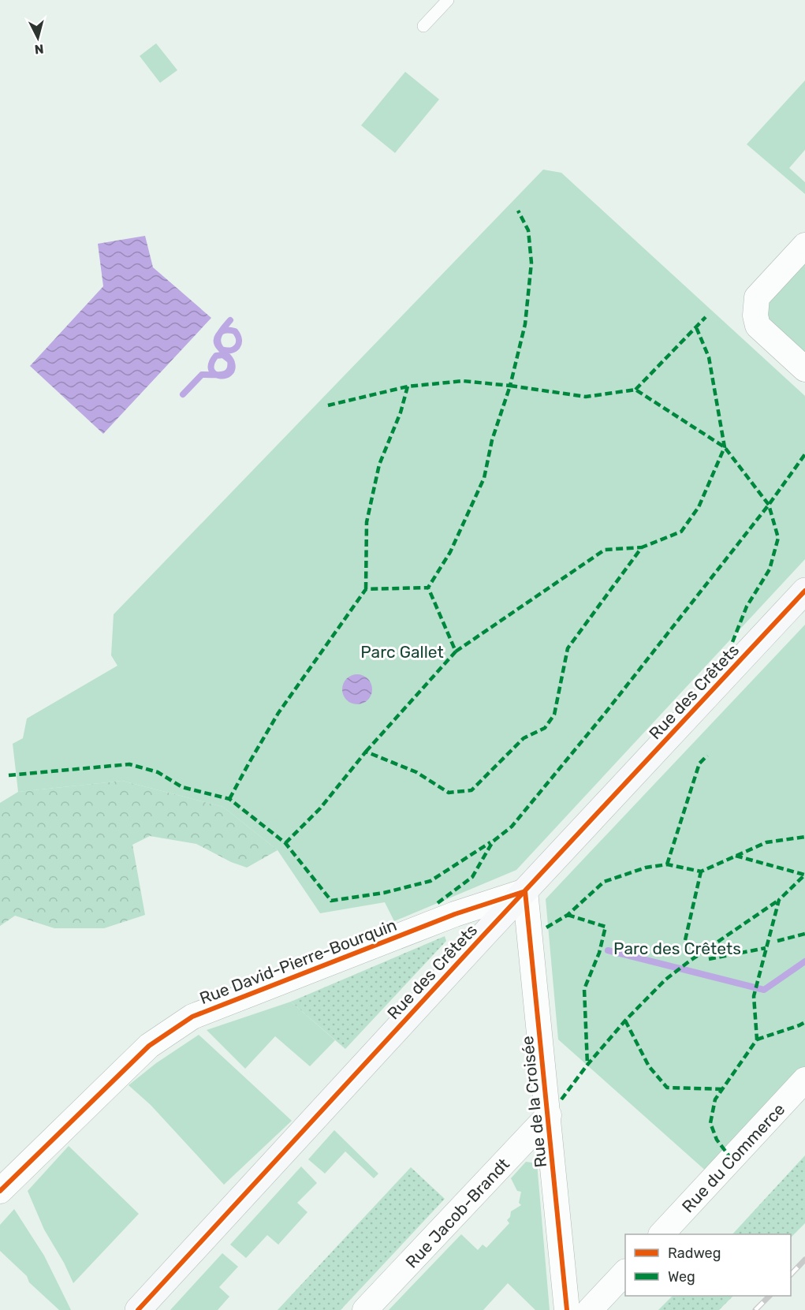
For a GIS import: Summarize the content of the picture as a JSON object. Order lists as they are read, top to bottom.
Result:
{
  "streets": {
    "street": [
      "Rue des Crêtets",
      "Rue David-Pierre-Bourquin",
      "Rue de la Croisée",
      "Rue du Commerce",
      "Rue Jacob-Brandt"
    ]
  },
  "crossings": [
    ["Rue des Crêtets", "Rue David-Pierre-Bourquin"],
    ["Rue des Crêtets", "Rue de la Croisée"],
    ["Rue David-Pierre-Bourquin", "Rue de la Croisée"],
    ["Rue de la Croisée", "Rue Jacob-Brandt"]
  ],
  "parks": ["Parc Gallet", "Parc des Crêtets"],
  "legend": ["Radweg", "Weg"],
  "north": "bottom"
}
